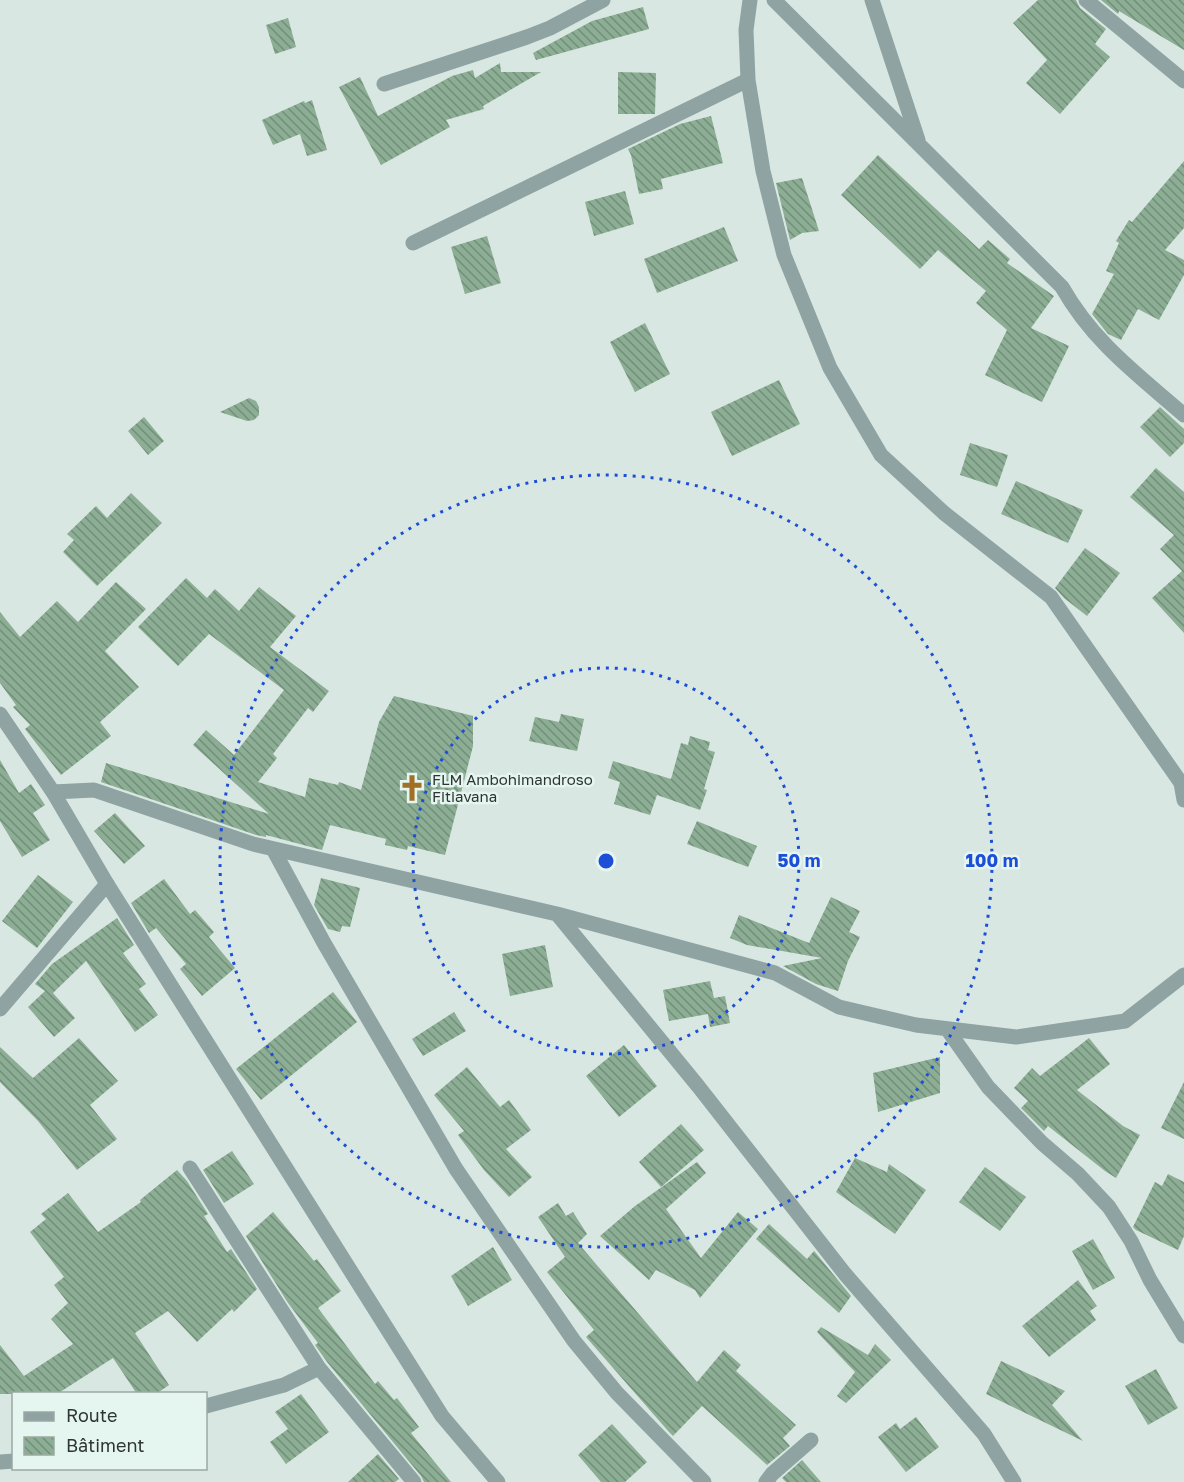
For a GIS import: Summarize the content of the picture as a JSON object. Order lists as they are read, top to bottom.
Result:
{
  "places": {
    "church": ["FLM Ambohimandroso Fitiavana"]
  },
  "legend": ["Route", "Bâtiment"],
  "rings": ["50 m", "100 m"]
}
